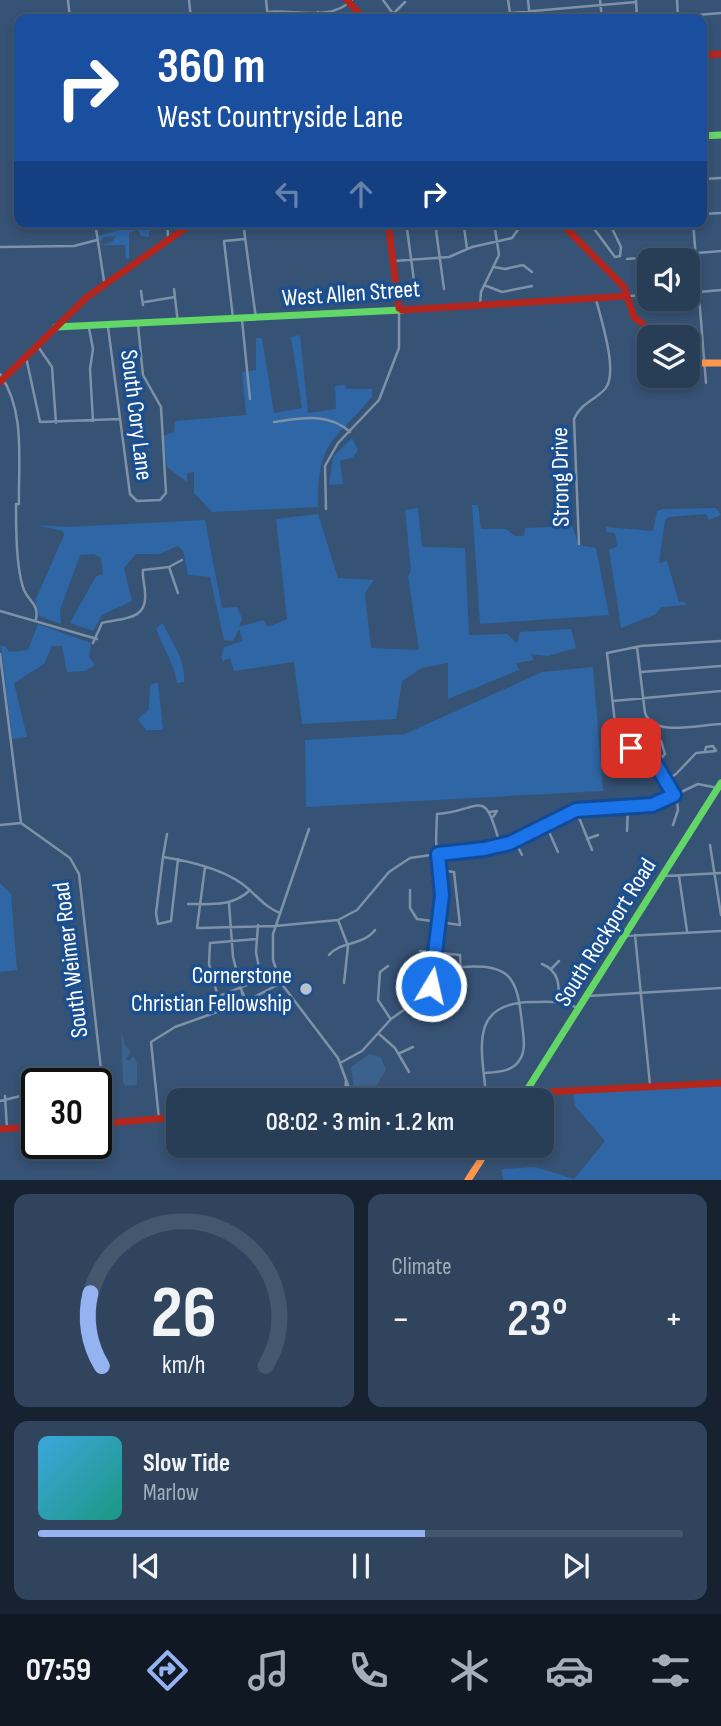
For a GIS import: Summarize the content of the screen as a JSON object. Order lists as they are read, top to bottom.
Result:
{
  "streets": {
    "street": [
      "West Allen Street",
      "South Cory Lane",
      "Strong Drive",
      "South Rockport Road",
      "South Weimer Road"
    ]
  },
  "crossings": [
    ["West Allen Street", "South Cory Lane"],
    ["West Allen Street", "Strong Drive"]
  ],
  "places": ["Cornerstone Christian Fellowship"],
  "page": {
    "turn": ["360 m", "West Countryside Lane"],
    "limit": "30",
    "trip": "08:02 · 3 min · 1.2 km",
    "tile": "Climate",
    "heat": ["−", "23°", "+"],
    "song": ["Slow Tide", "Marlow"],
    "tabs": "07:59",
    "gauge": ["26", "km/h"]
  }
}
